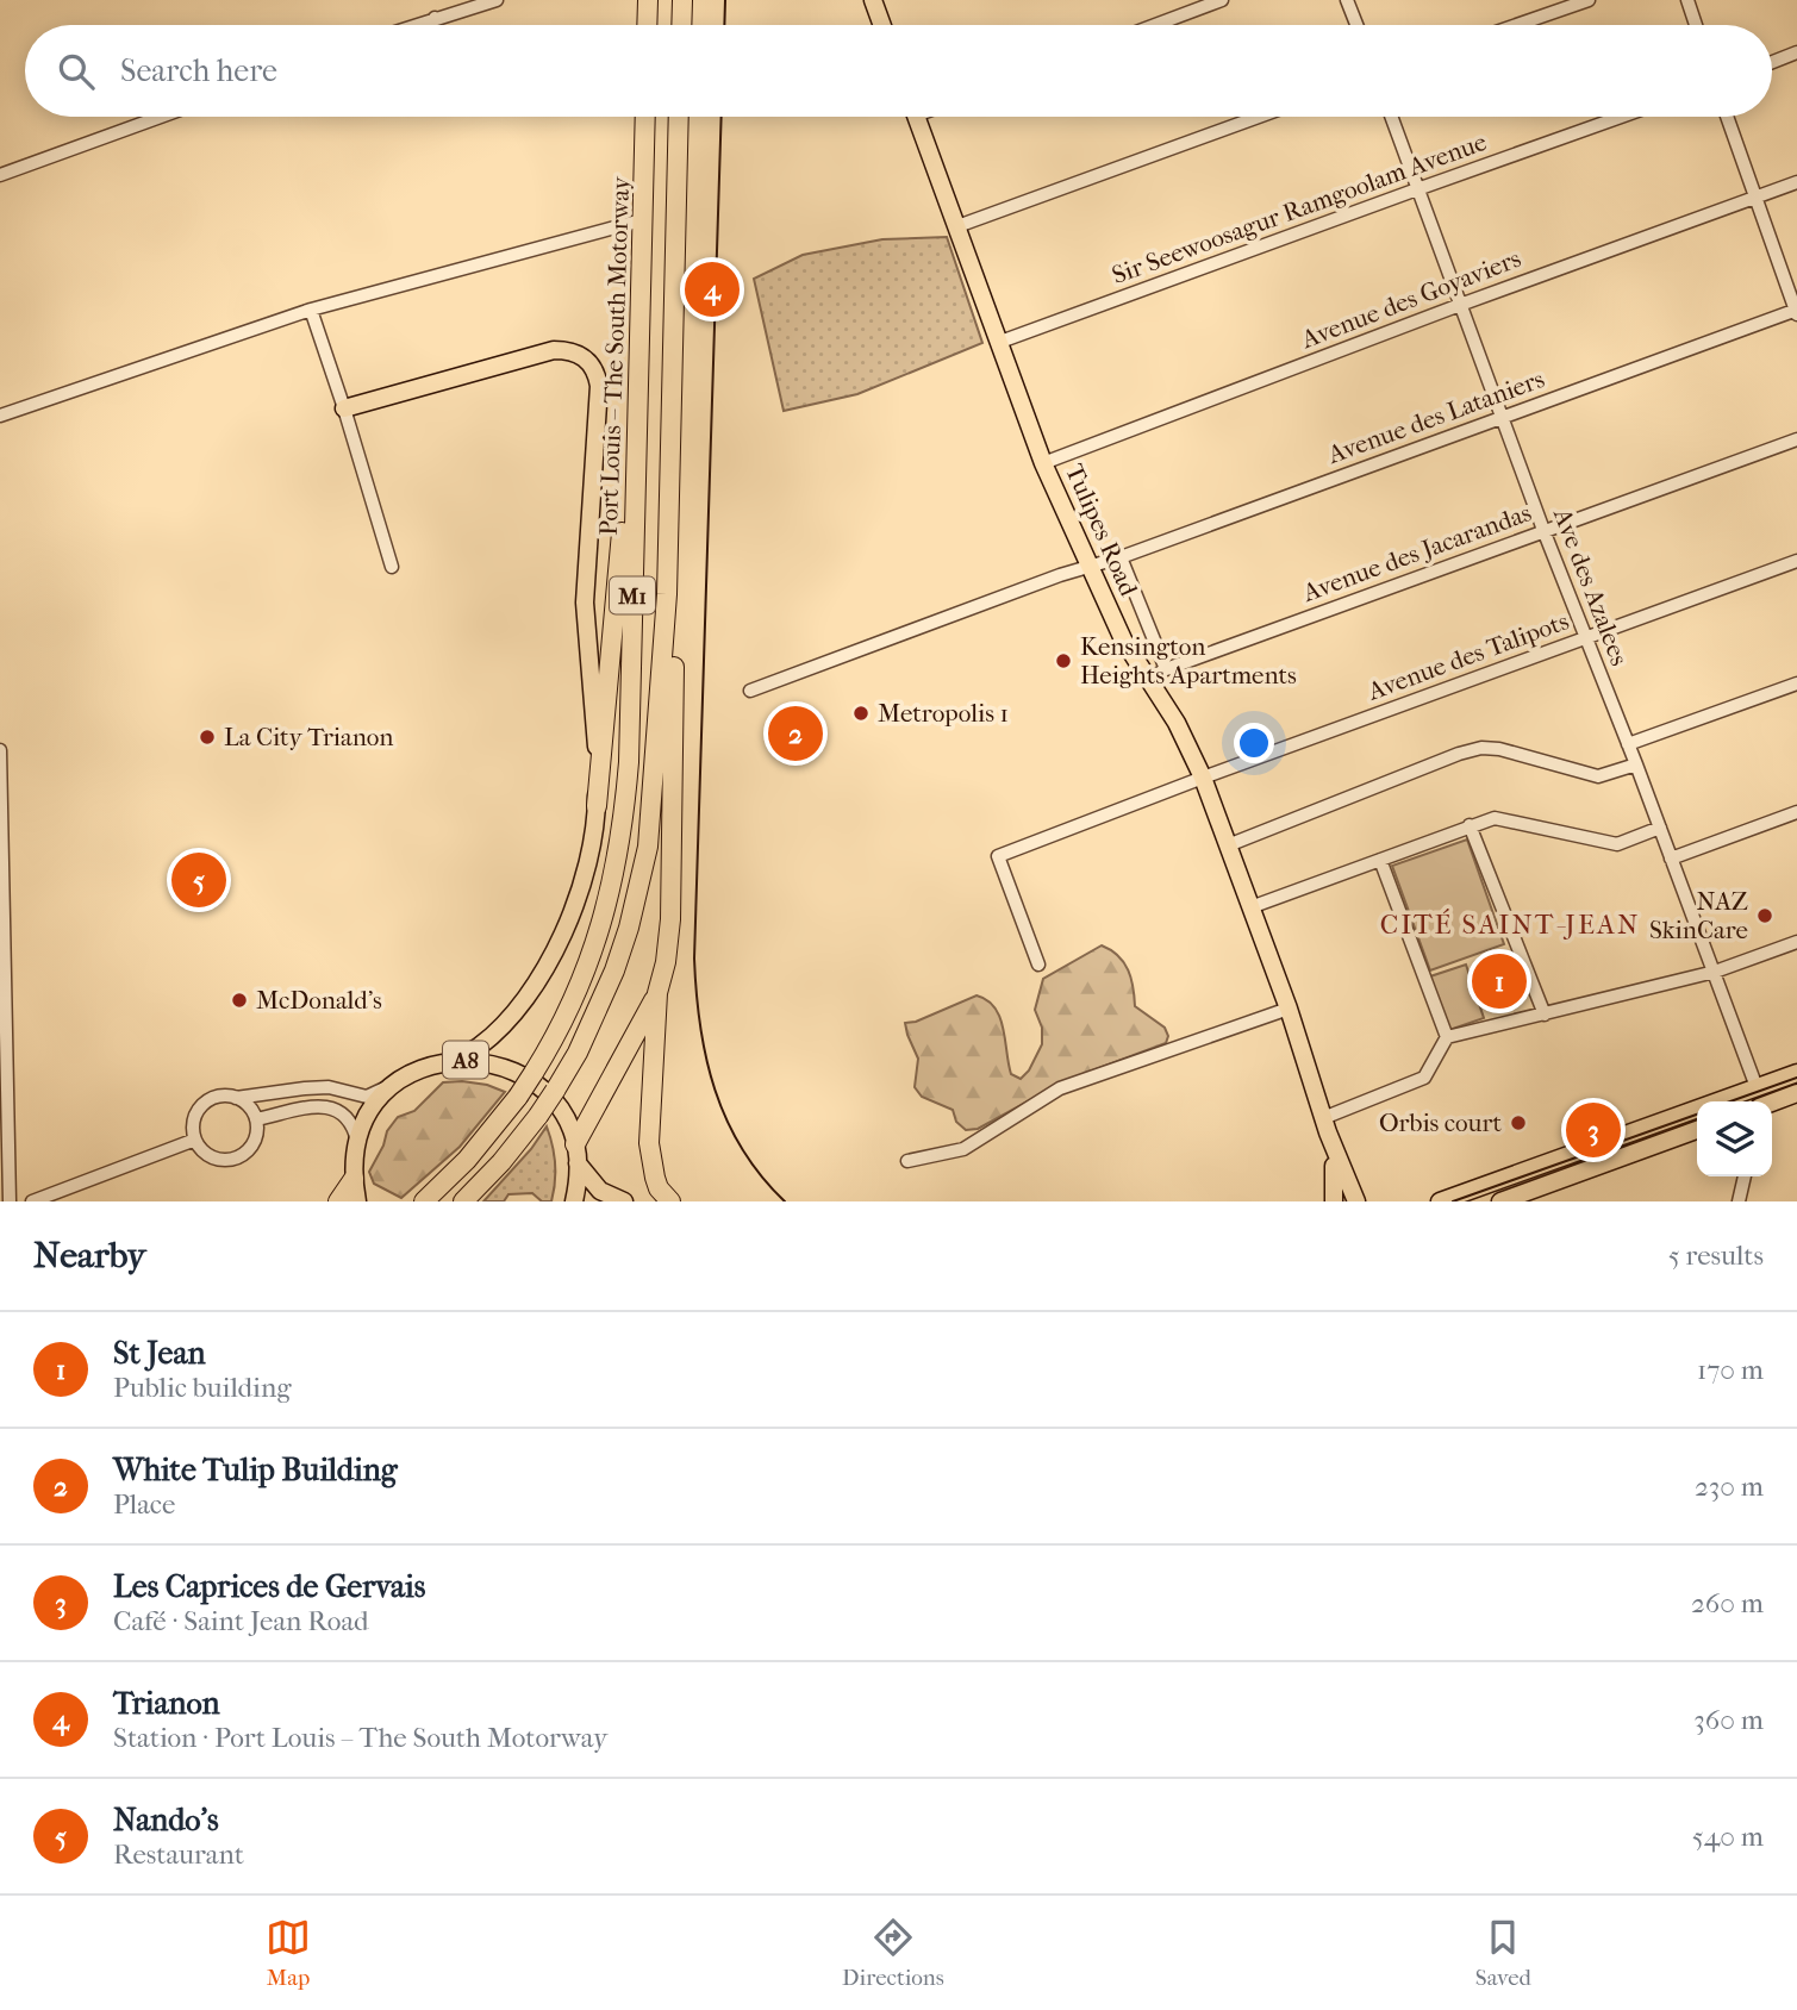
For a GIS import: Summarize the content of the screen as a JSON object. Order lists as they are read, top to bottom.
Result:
{
  "streets": {
    "highway": ["Port Louis – The South Motorway", "M1"],
    "main road": ["Tulipes Road", "A8"],
    "street": [
      "Sir Seewoosagur Ramgoolam Avenue",
      "Avenue des Goyaviers",
      "Avenue des Lataniers",
      "Avenue des Jacarandas",
      "Ave des Azalees",
      "Avenue des Talipots"
    ]
  },
  "crossings": [
    ["Sir Seewoosagur Ramgoolam Avenue", "Tulipes Road"],
    ["Sir Seewoosagur Ramgoolam Avenue", "Ave des Azalees"],
    ["Avenue des Goyaviers", "Tulipes Road"],
    ["Avenue des Goyaviers", "Ave des Azalees"],
    ["Avenue des Lataniers", "Tulipes Road"],
    ["Avenue des Lataniers", "Ave des Azalees"],
    ["Tulipes Road", "Avenue des Jacarandas"],
    ["Tulipes Road", "Avenue des Talipots"],
    ["Avenue des Jacarandas", "Ave des Azalees"],
    ["Ave des Azalees", "Avenue des Talipots"]
  ],
  "districts": ["CITÉ SAINT-JEAN"],
  "places": [
    "Kensington Heights Apartments",
    "Metropolis 1",
    "La City Trianon",
    "NAZ SkinCare",
    "McDonald's",
    "Orbis court"
  ],
  "page": {
    "search": "Search here",
    "pins": [
      "4",
      "2",
      "5",
      "1",
      "3"
    ],
    "heading": ["Nearby", "5 results"],
    "list": [
      {
        "mark": "1",
        "name": "St Jean",
        "note": "Public building",
        "value": "170 m"
      },
      {
        "mark": "2",
        "name": "White Tulip Building",
        "note": "Place",
        "value": "230 m"
      },
      {
        "mark": "3",
        "name": "Les Caprices de Gervais",
        "note": "Café · Saint Jean Road",
        "value": "260 m"
      },
      {
        "mark": "4",
        "name": "Trianon",
        "note": "Station · Port Louis – The South Motorway",
        "value": "360 m"
      },
      {
        "mark": "5",
        "name": "Nando's",
        "note": "Restaurant",
        "value": "540 m"
      }
    ],
    "nav": ["Map", "Directions", "Saved"]
  }
}
